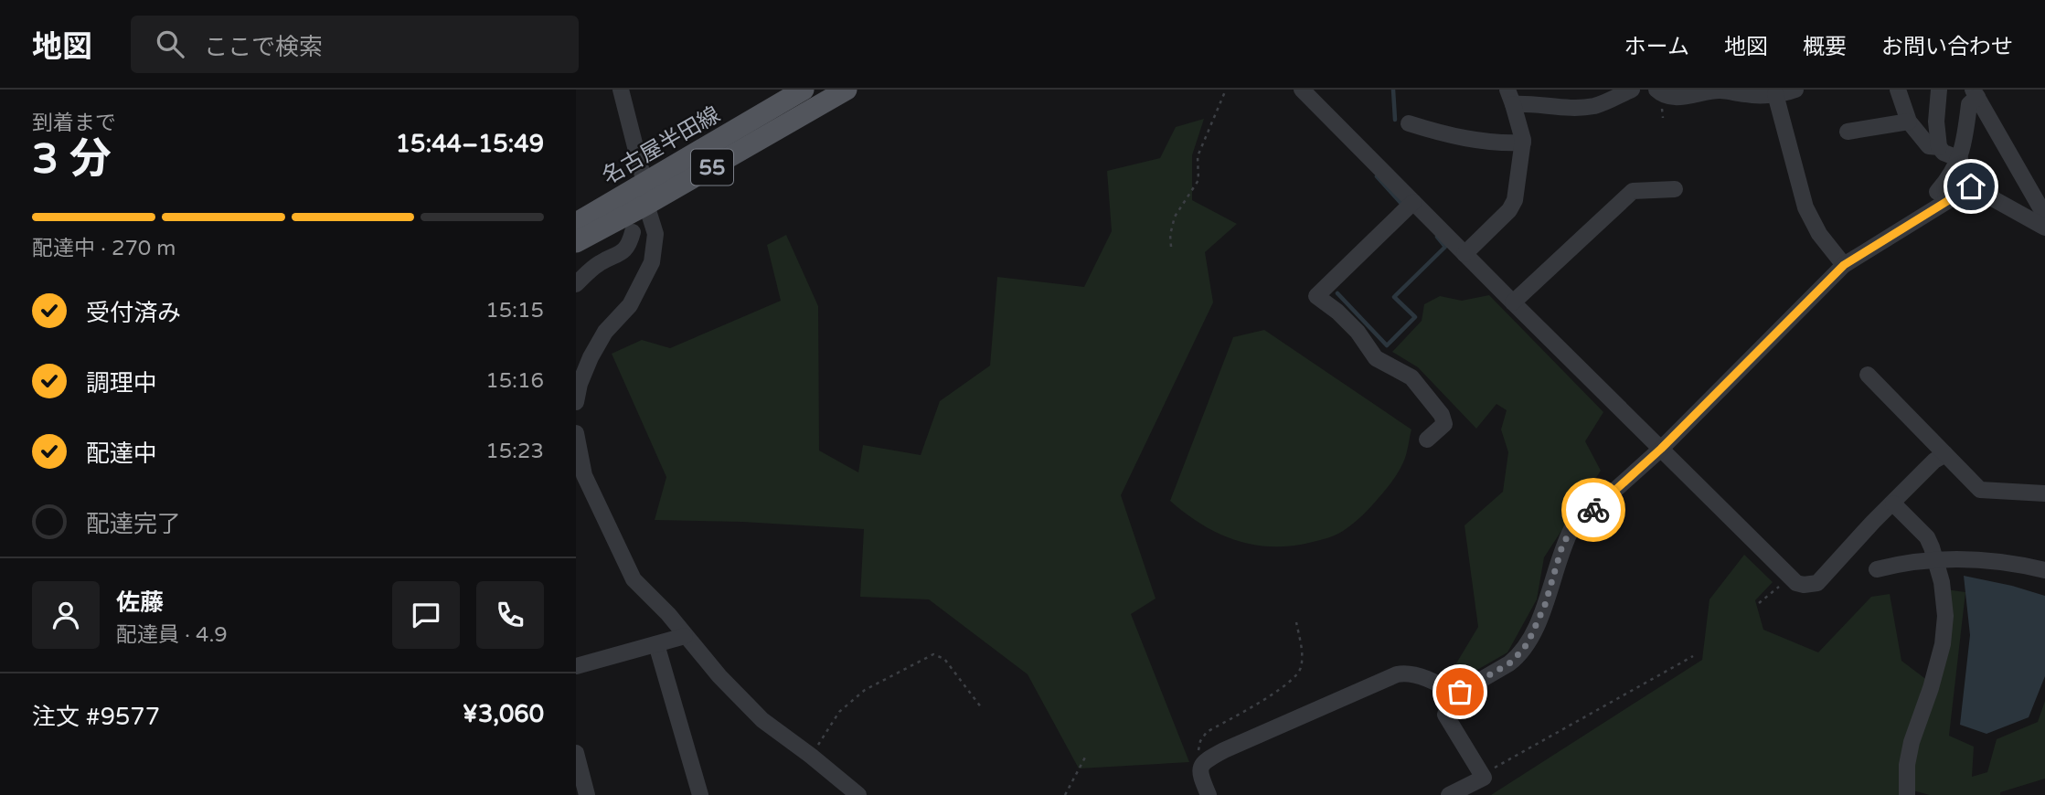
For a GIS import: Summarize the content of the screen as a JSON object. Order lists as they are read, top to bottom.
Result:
{
  "streets": {
    "main road": ["名古屋半田線", "55"]
  },
  "page": {
    "header": "地図",
    "search": "ここで検索",
    "nav": [
      "ホーム",
      "地図",
      "概要",
      "お問い合わせ"
    ],
    "heading": ["3 分", "到着まで", "15:44–15:49"],
    "panel": [
      "佐藤",
      "配達員 · 4.9",
      "注文 #9577",
      "¥3,060"
    ],
    "bar": "配達中 · 270 m",
    "list": [
      ["受付済み", "15:15"],
      ["調理中", "15:16"],
      ["配達中", "15:23"],
      "配達完了"
    ]
  }
}
